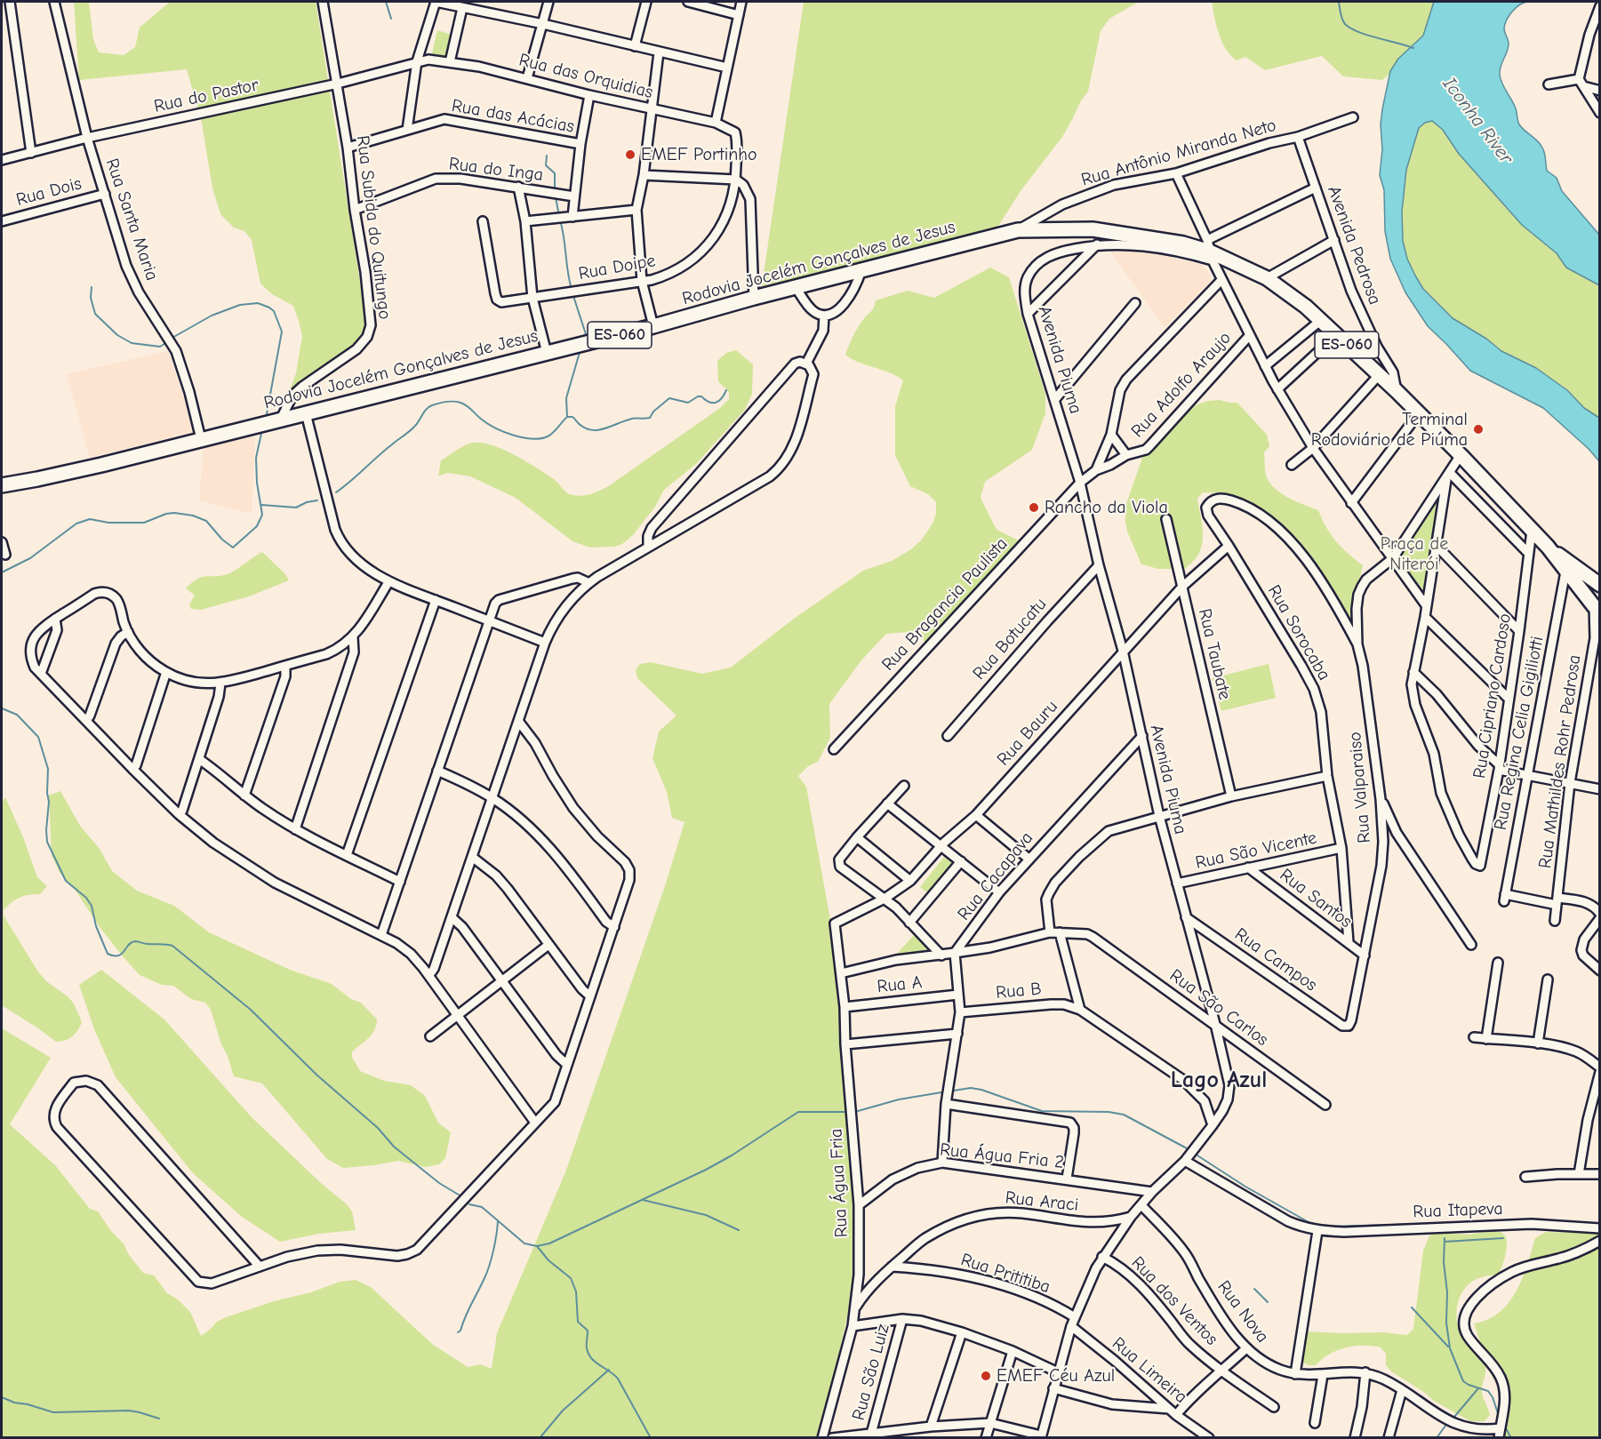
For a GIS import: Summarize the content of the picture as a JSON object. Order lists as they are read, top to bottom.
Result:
{
  "streets": {
    "main road": ["Rodovia Jocelém Gonçalves de Jesus", "ES-060"],
    "street": [
      "Rua das Orquidias",
      "Rua do Pastor",
      "Rua das Acácias",
      "Rua Antônio Miranda Neto",
      "Rua do Inga",
      "Rua Dois",
      "Rua Santa Maria",
      "Rua Subida do Quitungo",
      "Avenida Pedrosa",
      "Rua Doipe",
      "Avenida Piuma",
      "Rua Adolfo Araujo",
      "Rua Bragancia Paulista",
      "Rua Sorocaba",
      "Rua Botucatu",
      "Rua Taubate",
      "Rua Cipriano Cardoso",
      "Rua Bauru",
      "Rua Regina Celia Gigiliotti",
      "Rua Mathildes Rohr Pedrosa",
      "Rua Valparaiso",
      "Rua São Vicente",
      "Rua Cacapava",
      "Rua Santos",
      "Rua Campos",
      "Rua A",
      "Rua B",
      "Rua São Carlos",
      "Rua Água Fria 2",
      "Rua Água Fria",
      "Rua Araci",
      "Rua Itapeva",
      "Rua Prititiba",
      "Rua dos Ventos",
      "Rua Nova",
      "Rua Limeira",
      "Rua São Luiz"
    ]
  },
  "crossings": [
    ["Rua das Orquidias", "Rua do Pastor"],
    ["Rua das Orquidias", "Rua Doipe"],
    ["Rua do Pastor", "Rua Santa Maria"],
    ["Rua do Pastor", "Rua Subida do Quitungo"],
    ["Rua das Acácias", "Rua Subida do Quitungo"],
    ["Rua Antônio Miranda Neto", "Avenida Pedrosa"],
    ["Rua Antônio Miranda Neto", "Rodovia Jocelém Gonçalves de Jesus"],
    ["Rua do Inga", "Rua Subida do Quitungo"],
    ["Rua Dois", "Rua Santa Maria"],
    ["Rua Santa Maria", "Rodovia Jocelém Gonçalves de Jesus"],
    ["Rua Subida do Quitungo", "Rodovia Jocelém Gonçalves de Jesus"],
    ["Avenida Pedrosa", "Rodovia Jocelém Gonçalves de Jesus"],
    ["Rodovia Jocelém Gonçalves de Jesus", "Avenida Piuma"],
    ["Rodovia Jocelém Gonçalves de Jesus", "Rua Cipriano Cardoso"],
    ["Rodovia Jocelém Gonçalves de Jesus", "Rua Regina Celia Gigiliotti"],
    ["Rodovia Jocelém Gonçalves de Jesus", "Rua Mathildes Rohr Pedrosa"],
    ["Rodovia Jocelém Gonçalves de Jesus", "Rua Valparaiso"],
    ["Avenida Piuma", "Rua Adolfo Araujo"],
    ["Avenida Piuma", "Rua Bragancia Paulista"],
    ["Avenida Piuma", "Rua Botucatu"],
    ["Avenida Piuma", "Rua Bauru"],
    ["Avenida Piuma", "Rua São Vicente"],
    ["Avenida Piuma", "Rua Cacapava"],
    ["Avenida Piuma", "Rua Campos"],
    ["Avenida Piuma", "Rua São Carlos"],
    ["Avenida Piuma", "Rua Água Fria 2"],
    ["Avenida Piuma", "Rua Araci"],
    ["Avenida Piuma", "Rua Itapeva"],
    ["Avenida Piuma", "Rua Prititiba"],
    ["Avenida Piuma", "Rua dos Ventos"],
    ["Avenida Piuma", "Rua Nova"],
    ["Avenida Piuma", "Rua Limeira"],
    ["Rua Adolfo Araujo", "Rua Bragancia Paulista"],
    ["Rua Sorocaba", "Rua Bauru"],
    ["Rua Sorocaba", "Rua Valparaiso"],
    ["Rua Sorocaba", "Rua São Vicente"],
    ["Rua Sorocaba", "Rua Santos"],
    ["Rua Taubate", "Rua Bauru"],
    ["Rua Bauru", "Rua Água Fria"],
    ["Rua Regina Celia Gigiliotti", "Rua Mathildes Rohr Pedrosa"],
    ["Rua Valparaiso", "Rua Santos"],
    ["Rua Valparaiso", "Rua Campos"],
    ["Rua São Vicente", "Rua Santos"],
    ["Rua A", "Rua Água Fria"],
    ["Rua Água Fria 2", "Rua Água Fria"],
    ["Rua Água Fria", "Rua Araci"],
    ["Rua Araci", "Rua Prititiba"],
    ["Rua Prititiba", "Rua Limeira"]
  ],
  "districts": ["Lago Azul"],
  "water": ["Iconha River"],
  "parks": ["Praça de Niterói"],
  "places": [
    "EMEF Portinho",
    "Terminal Rodoviário de Piúma",
    "Rancho da Viola",
    "EMEF Céu Azul"
  ]
}
